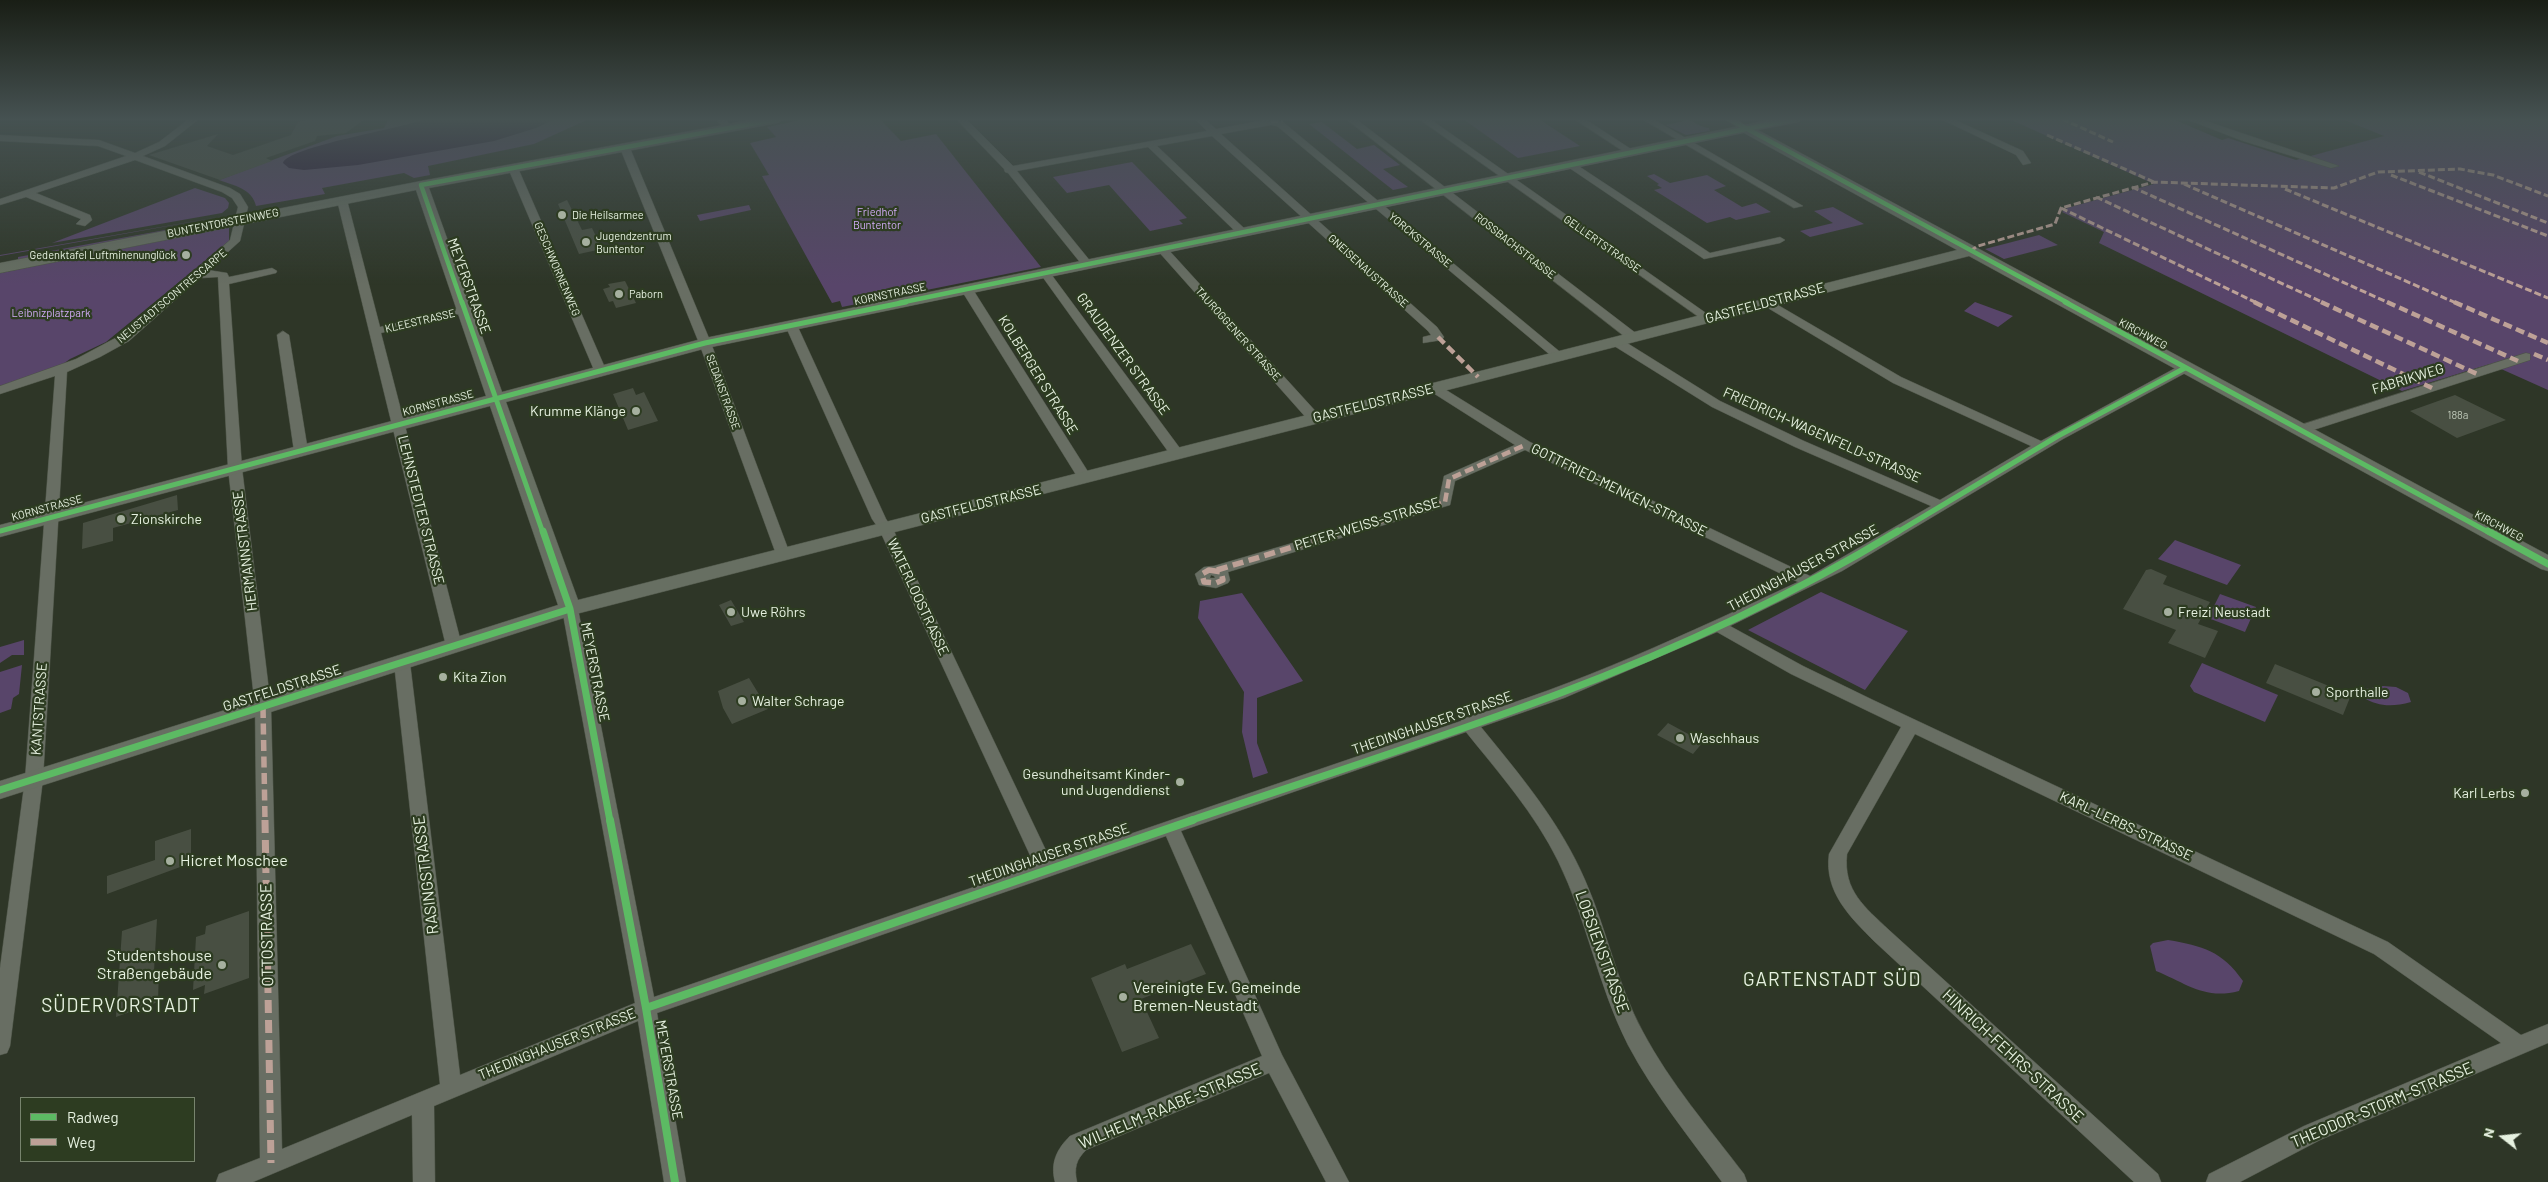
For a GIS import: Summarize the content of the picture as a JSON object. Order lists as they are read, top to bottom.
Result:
{
  "streets": {
    "street": [
      "BUNTENTORSTEINWEG",
      "YORCKSTRASSE",
      "GELLERTSTRASSE",
      "ROSSBACHSTRASSE",
      "GESCHWORNENWEG",
      "GNEISENAUSTRASSE",
      "MEYERSTRASSE",
      "KORNSTRASSE",
      "NEUSTADTSCONTRESCARPE",
      "GASTFELDSTRASSE",
      "KLEESTRASSE",
      "TAUROGGENER STRASSE",
      "KIRCHWEG",
      "GRAUDENZER STRASSE",
      "KOLBERGER STRASSE",
      "FABRIKWEG",
      "SEDANSTRASSE",
      "FRIEDRICH-WAGENFELD-STRASSE",
      "GOTTFRIED-MENKEN-STRASSE",
      "LEHNSTEDTER STRASSE",
      "PETER-WEISS-STRASSE",
      "HERMANNSTRASSE",
      "THEDINGHAUSER STRASSE",
      "WATERLOOSTRASSE",
      "KANTSTRASSE",
      "KARL-LERBS-STRASSE",
      "RASINGSTRASSE",
      "OTTOSTRASSE",
      "LOBSIENSTRASSE",
      "HINRICH-FEHRS-STRASSE",
      "THEODOR-STORM-STRASSE",
      "WILHELM-RAABE-STRASSE"
    ]
  },
  "crossings": [
    ["BUNTENTORSTEINWEG", "MEYERSTRASSE"],
    ["BUNTENTORSTEINWEG", "NEUSTADTSCONTRESCARPE"],
    ["BUNTENTORSTEINWEG", "LEHNSTEDTER STRASSE"],
    ["YORCKSTRASSE", "KORNSTRASSE"],
    ["YORCKSTRASSE", "GASTFELDSTRASSE"],
    ["GELLERTSTRASSE", "KORNSTRASSE"],
    ["GELLERTSTRASSE", "GASTFELDSTRASSE"],
    ["ROSSBACHSTRASSE", "KORNSTRASSE"],
    ["ROSSBACHSTRASSE", "GASTFELDSTRASSE"],
    ["GESCHWORNENWEG", "KORNSTRASSE"],
    ["GNEISENAUSTRASSE", "KORNSTRASSE"],
    ["MEYERSTRASSE", "KORNSTRASSE"],
    ["MEYERSTRASSE", "GASTFELDSTRASSE"],
    ["MEYERSTRASSE", "KLEESTRASSE"],
    ["MEYERSTRASSE", "THEDINGHAUSER STRASSE"],
    ["KORNSTRASSE", "TAUROGGENER STRASSE"],
    ["KORNSTRASSE", "GRAUDENZER STRASSE"],
    ["KORNSTRASSE", "KOLBERGER STRASSE"],
    ["KORNSTRASSE", "SEDANSTRASSE"],
    ["KORNSTRASSE", "LEHNSTEDTER STRASSE"],
    ["KORNSTRASSE", "HERMANNSTRASSE"],
    ["KORNSTRASSE", "WATERLOOSTRASSE"],
    ["KORNSTRASSE", "KANTSTRASSE"],
    ["NEUSTADTSCONTRESCARPE", "HERMANNSTRASSE"],
    ["NEUSTADTSCONTRESCARPE", "KANTSTRASSE"],
    ["GASTFELDSTRASSE", "TAUROGGENER STRASSE"],
    ["GASTFELDSTRASSE", "KIRCHWEG"],
    ["GASTFELDSTRASSE", "GRAUDENZER STRASSE"],
    ["GASTFELDSTRASSE", "KOLBERGER STRASSE"],
    ["GASTFELDSTRASSE", "SEDANSTRASSE"],
    ["GASTFELDSTRASSE", "FRIEDRICH-WAGENFELD-STRASSE"],
    ["GASTFELDSTRASSE", "GOTTFRIED-MENKEN-STRASSE"],
    ["GASTFELDSTRASSE", "LEHNSTEDTER STRASSE"],
    ["GASTFELDSTRASSE", "HERMANNSTRASSE"],
    ["GASTFELDSTRASSE", "WATERLOOSTRASSE"],
    ["GASTFELDSTRASSE", "KANTSTRASSE"],
    ["GASTFELDSTRASSE", "RASINGSTRASSE"],
    ["GASTFELDSTRASSE", "OTTOSTRASSE"],
    ["KLEESTRASSE", "LEHNSTEDTER STRASSE"],
    ["KIRCHWEG", "FABRIKWEG"],
    ["KIRCHWEG", "THEDINGHAUSER STRASSE"],
    ["FRIEDRICH-WAGENFELD-STRASSE", "THEDINGHAUSER STRASSE"],
    ["GOTTFRIED-MENKEN-STRASSE", "PETER-WEISS-STRASSE"],
    ["GOTTFRIED-MENKEN-STRASSE", "THEDINGHAUSER STRASSE"],
    ["HERMANNSTRASSE", "OTTOSTRASSE"],
    ["THEDINGHAUSER STRASSE", "WATERLOOSTRASSE"],
    ["THEDINGHAUSER STRASSE", "KARL-LERBS-STRASSE"],
    ["THEDINGHAUSER STRASSE", "RASINGSTRASSE"],
    ["THEDINGHAUSER STRASSE", "OTTOSTRASSE"],
    ["THEDINGHAUSER STRASSE", "LOBSIENSTRASSE"],
    ["KARL-LERBS-STRASSE", "HINRICH-FEHRS-STRASSE"],
    ["KARL-LERBS-STRASSE", "THEODOR-STORM-STRASSE"]
  ],
  "districts": ["GARTENSTADT SÜD", "SÜDERVORSTADT"],
  "parks": ["Friedhof Buntentor", "Leibnizplatzpark"],
  "places": [
    "Die Heilsarmee",
    "Jugendzentrum Buntentor",
    "Gedenktafel Luftminenunglück",
    "Paborn",
    "Krumme Klänge",
    "Zionskirche",
    "Uwe Röhrs",
    "Freizi Neustadt",
    "Kita Zion",
    "Sporthalle",
    "Walter Schrage",
    "Waschhaus",
    "Gesundheitsamt Kinder- und Jugenddienst",
    "Karl Lerbs",
    "Hicret Moschee",
    "Studentshouse Straßengebäude",
    "Vereinigte Ev. Gemeinde Bremen-Neustadt"
  ],
  "house_numbers": ["188a"],
  "legend": ["Radweg", "Weg"],
  "north": "left"
}
